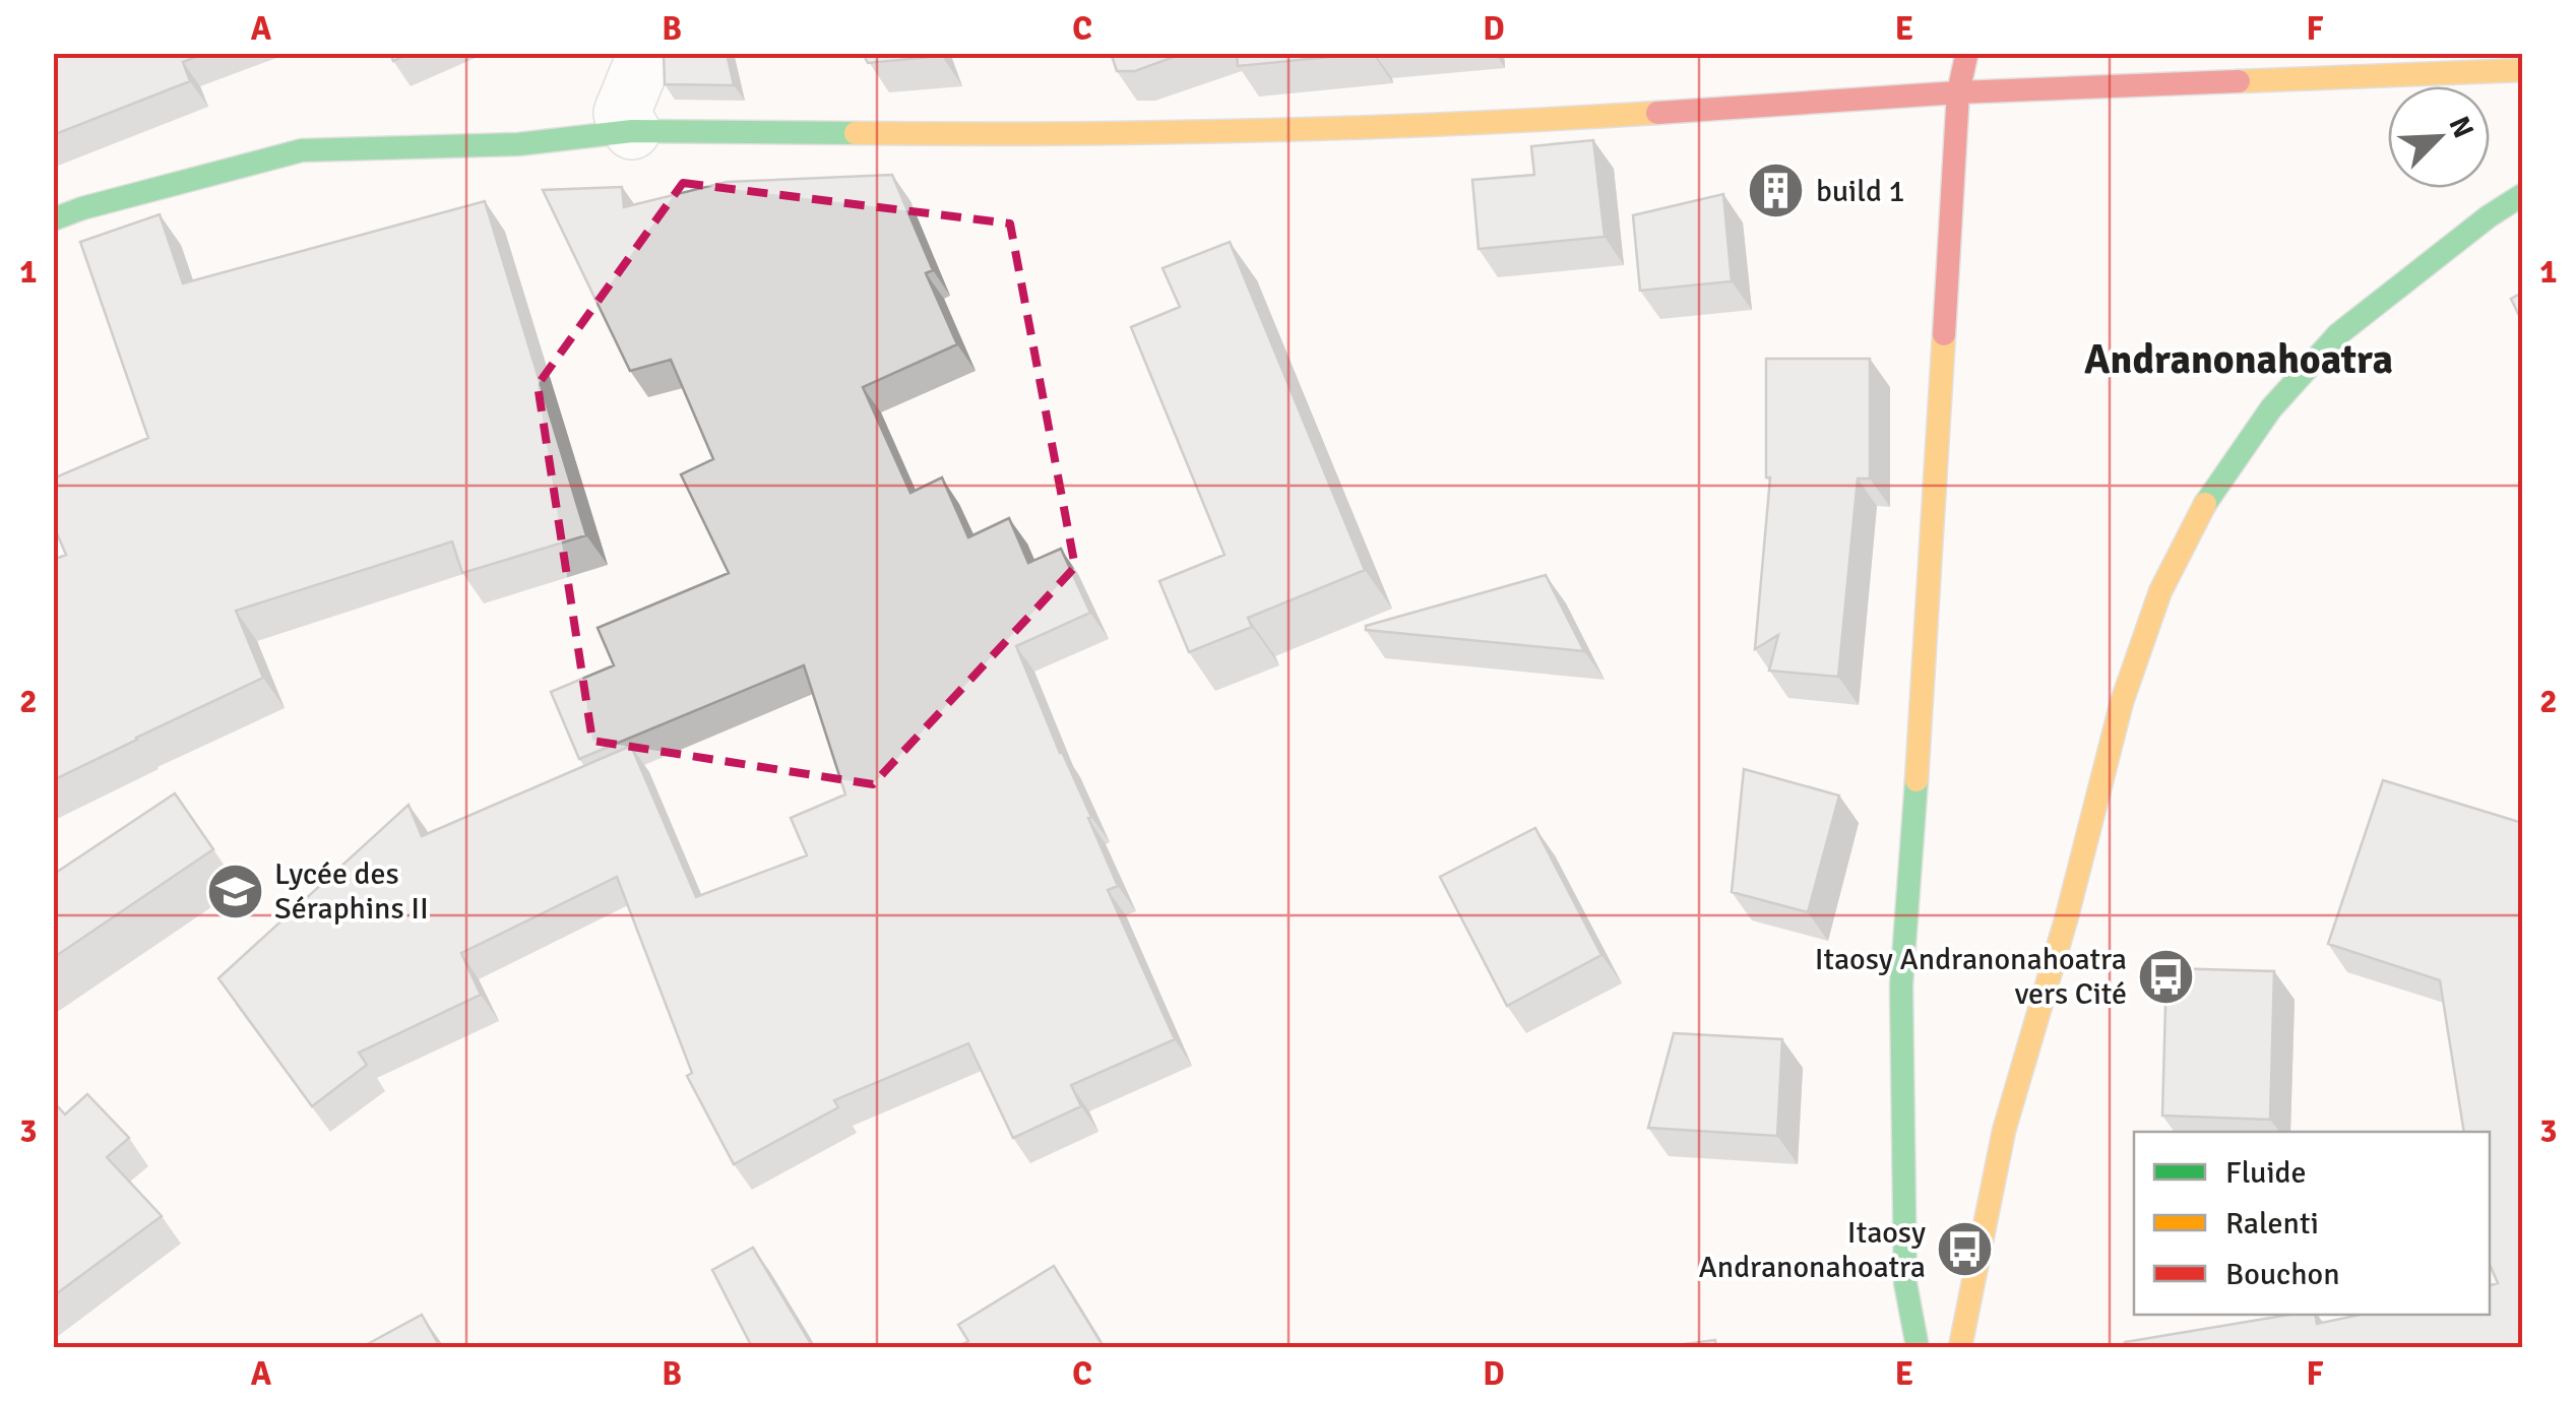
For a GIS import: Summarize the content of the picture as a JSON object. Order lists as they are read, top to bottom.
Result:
{
  "districts": ["Andranonahoatra"],
  "places": {
    "building": ["build 1"],
    "school or university": ["Lycée des Séraphins II"],
    "bus stop": ["Itaosy Andranonahoatra vers Cité", "Itaosy Andranonahoatra"]
  },
  "legend": ["Fluide", "Ralenti", "Bouchon"],
  "north": "top right",
  "grid": {
    "columns": [
      "A",
      "B",
      "C",
      "D",
      "E",
      "F"
    ],
    "rows": ["1", "2", "3"]
  }
}
